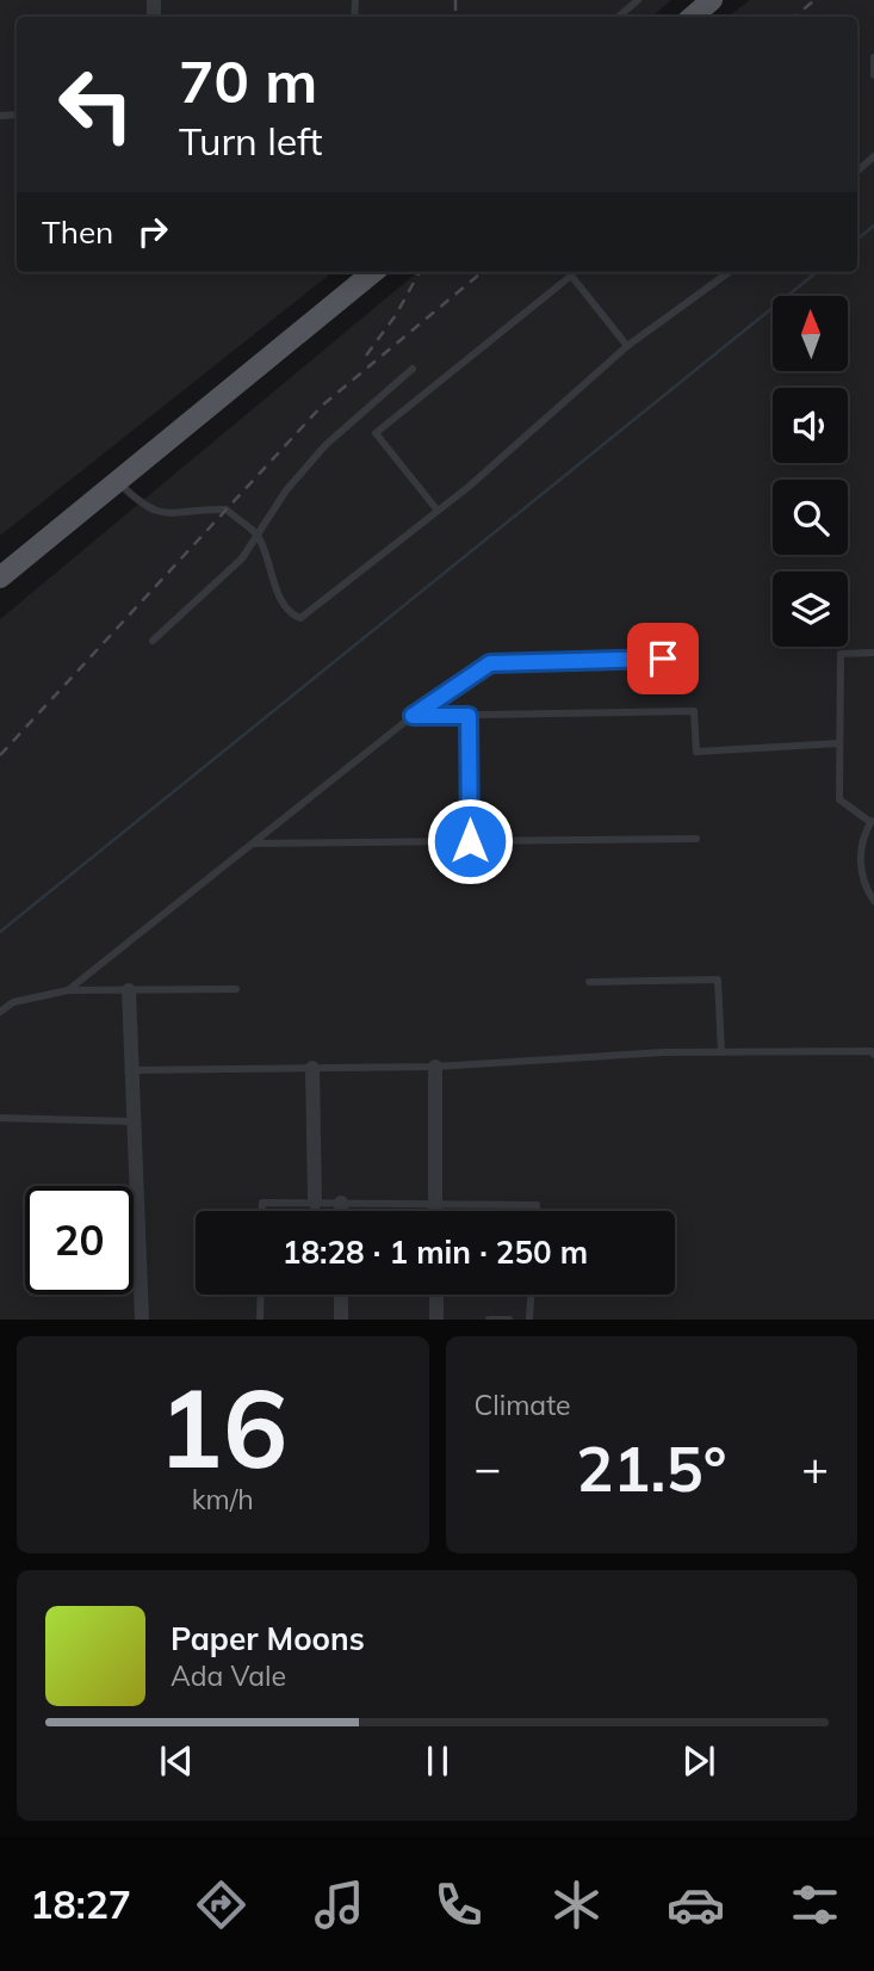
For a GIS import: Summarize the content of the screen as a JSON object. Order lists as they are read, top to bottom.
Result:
{
  "north": "top",
  "page": {
    "turn": ["70 m", "Turn left"],
    "then": "Then",
    "limit": "20",
    "trip": "18:28 · 1 min · 250 m",
    "tile": [
      ["16", "km/h"],
      "Climate"
    ],
    "heat": ["−", "21.5°", "+"],
    "song": ["Paper Moons", "Ada Vale"],
    "tabs": "18:27"
  }
}
